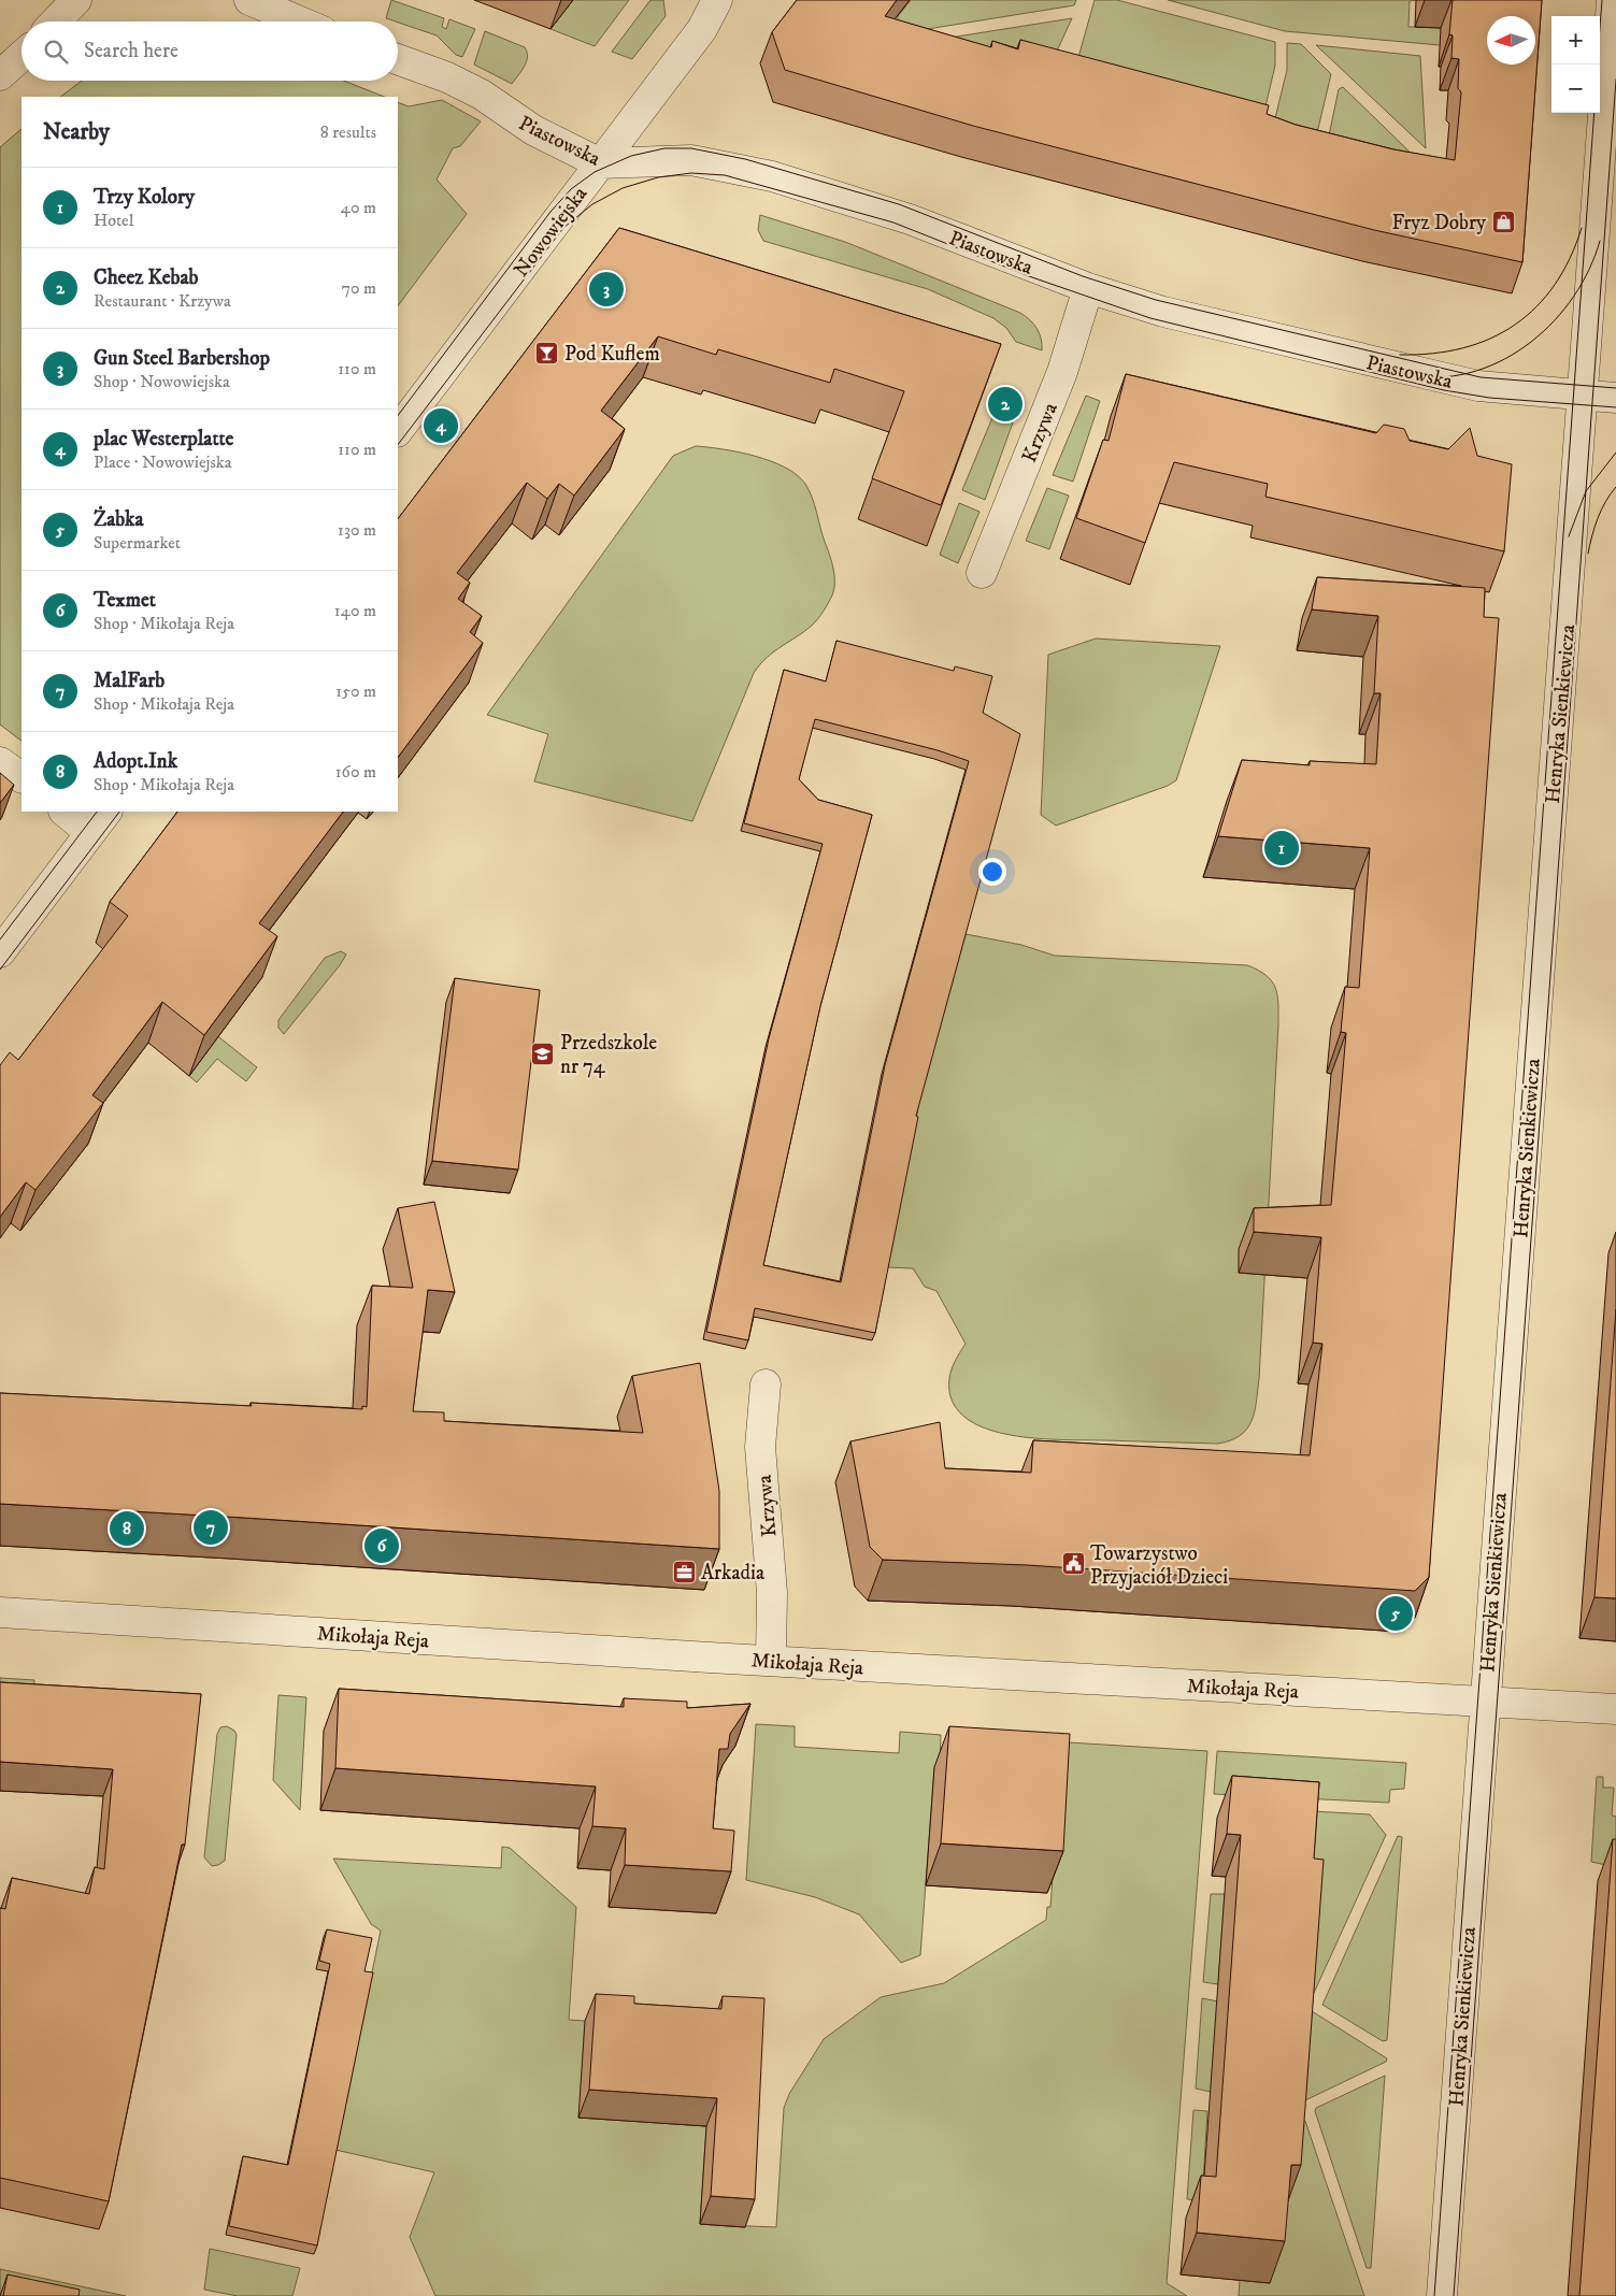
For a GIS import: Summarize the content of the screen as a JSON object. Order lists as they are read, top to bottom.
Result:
{
  "streets": {
    "street": [
      "Piastowska",
      "Nowowiejska",
      "Krzywa",
      "Henryka Sienkiewicza",
      "Mikołaja Reja"
    ]
  },
  "crossings": [
    ["Piastowska", "Nowowiejska"],
    ["Piastowska", "Krzywa"],
    ["Piastowska", "Henryka Sienkiewicza"],
    ["Krzywa", "Mikołaja Reja"],
    ["Henryka Sienkiewicza", "Mikołaja Reja"]
  ],
  "places": {
    "shop": ["Fryz Dobry"],
    "bar": ["Pod Kuflem"],
    "school or university": ["Przedszkole nr 74"],
    "public building": ["Towarzystwo Przyjaciół Dzieci"],
    "office": ["Arkadia"]
  },
  "north": "left",
  "page": {
    "map_buttons": ["+", "−"],
    "search": "Search here",
    "heading": ["Nearby", "8 results"],
    "list": [
      {
        "mark": "1",
        "name": "Trzy Kolory",
        "note": "Hotel",
        "value": "40 m"
      },
      {
        "mark": "2",
        "name": "Cheez Kebab",
        "note": "Restaurant · Krzywa",
        "value": "70 m"
      },
      {
        "mark": "3",
        "name": "Gun Steel Barbershop",
        "note": "Shop · Nowowiejska",
        "value": "110 m"
      },
      {
        "mark": "4",
        "name": "plac Westerplatte",
        "note": "Place · Nowowiejska",
        "value": "110 m"
      },
      {
        "mark": "5",
        "name": "Żabka",
        "note": "Supermarket",
        "value": "130 m"
      },
      {
        "mark": "6",
        "name": "Texmet",
        "note": "Shop · Mikołaja Reja",
        "value": "140 m"
      },
      {
        "mark": "7",
        "name": "MalFarb",
        "note": "Shop · Mikołaja Reja",
        "value": "150 m"
      },
      {
        "mark": "8",
        "name": "Adopt.Ink",
        "note": "Shop · Mikołaja Reja",
        "value": "160 m"
      }
    ],
    "pins": [
      "3",
      "2",
      "4",
      "1",
      "7",
      "8",
      "6",
      "5"
    ]
  }
}
